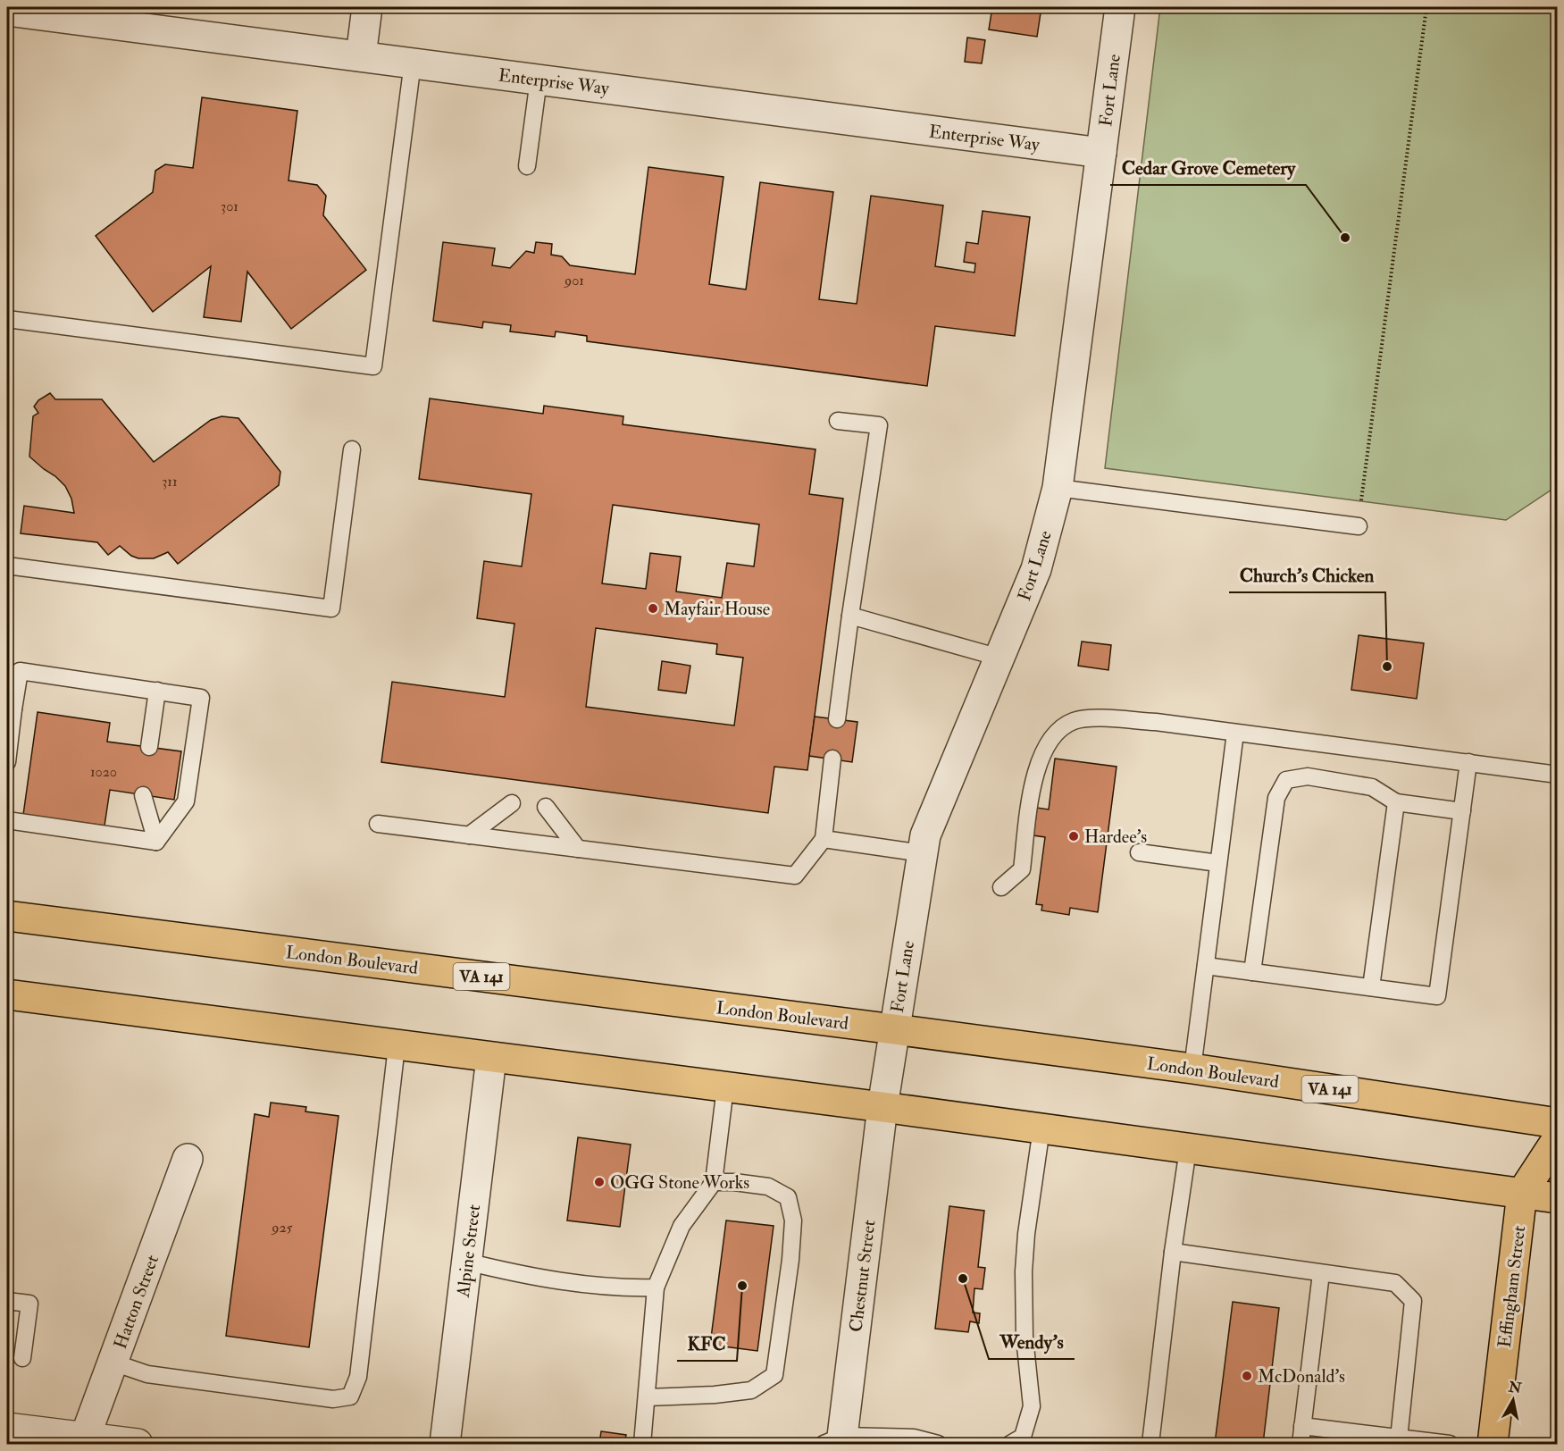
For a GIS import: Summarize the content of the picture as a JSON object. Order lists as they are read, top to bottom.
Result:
{
  "streets": {
    "main road": ["London Boulevard", "VA 141", "Effingham Street"],
    "street": [
      "Enterprise Way",
      "Fort Lane",
      "Alpine Street",
      "Chestnut Street",
      "Hatton Street"
    ]
  },
  "crossings": [
    ["Enterprise Way", "Fort Lane"],
    ["Fort Lane", "London Boulevard"],
    ["Fort Lane", "Chestnut Street"]
  ],
  "places": [
    "Cedar Grove Cemetery",
    "Mayfair House",
    "Church's Chicken",
    "Hardee's",
    "OGG Stone Works",
    "Wendy's",
    "KFC",
    "McDonald's"
  ],
  "house_numbers": [
    "301",
    "901",
    "311",
    "1020",
    "925"
  ],
  "north": "top"
}
